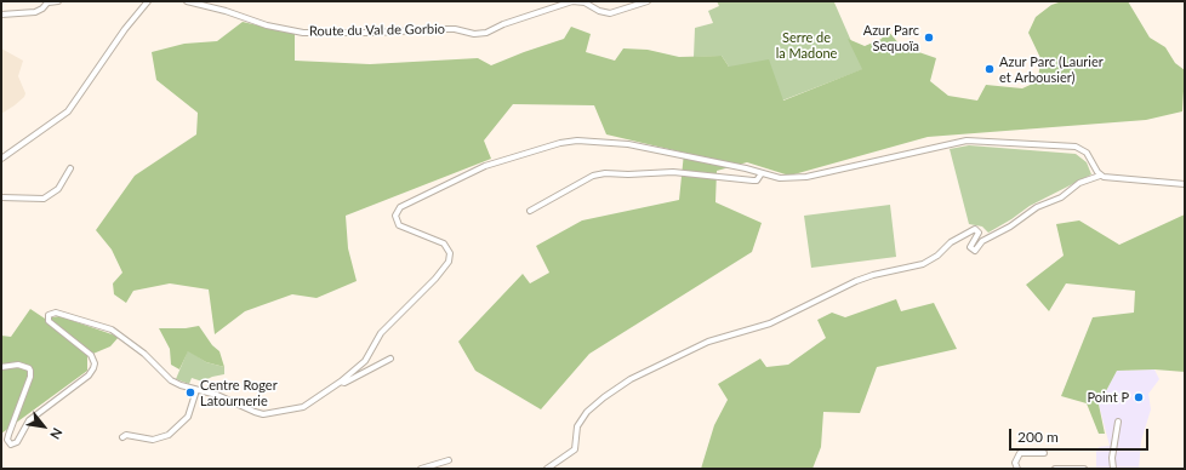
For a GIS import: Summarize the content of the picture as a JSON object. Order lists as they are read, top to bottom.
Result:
{
  "streets": {
    "street": ["Route du Val de Gorbio"]
  },
  "parks": ["Serre de la Madone"],
  "places": [
    "Azur Parc Sequoïa",
    "Azur Parc (Laurier et Arbousier)",
    "Centre Roger Latournerie",
    "Point P"
  ],
  "scale_bar": "200 m",
  "north": "bottom right"
}
